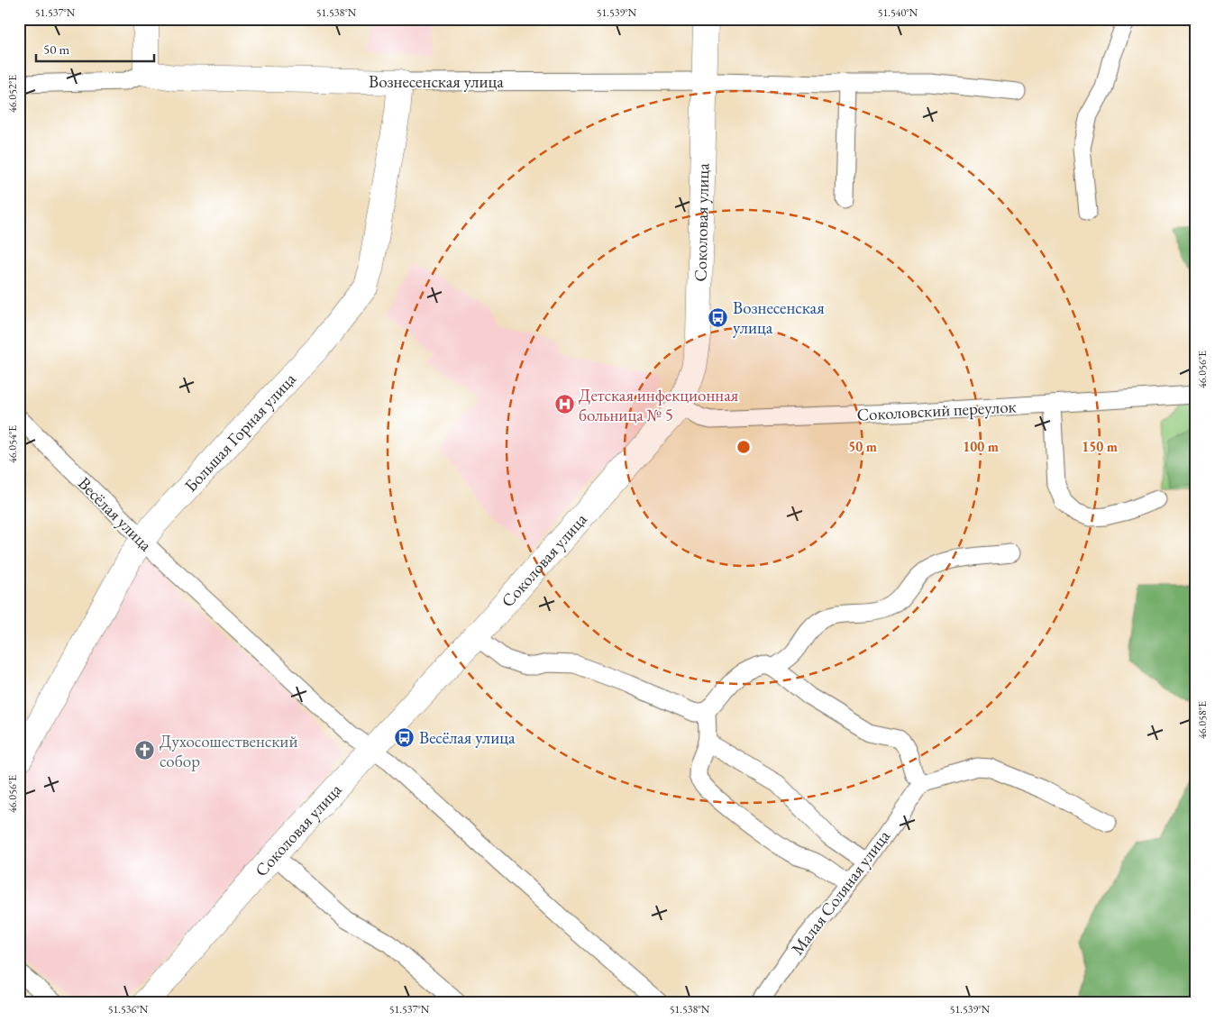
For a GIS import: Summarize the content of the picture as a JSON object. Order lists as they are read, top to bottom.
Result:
{
  "streets": {
    "main road": ["Вознесенская улица", "Соколовая улица", "Большая Горная улица"],
    "street": ["Соколовский переулок", "Весёлая улица", "Малая Соляная улица"]
  },
  "crossings": [
    ["Вознесенская улица", "Соколовая улица"],
    ["Вознесенская улица", "Большая Горная улица"],
    ["Соколовая улица", "Соколовский переулок"],
    ["Соколовая улица", "Весёлая улица"],
    ["Большая Горная улица", "Весёлая улица"]
  ],
  "places": {
    "bus stop": ["Вознесенская улица", "Весёлая улица"],
    "hospital": ["Детская инфекционная больница № 5"],
    "church": ["Духосошественский собор"]
  },
  "scale_bar": "50 m",
  "coordinates": [
    "51.537°N",
    "51.538°N",
    "51.539°N",
    "51.540°N",
    "46.052°E",
    "46.056°E",
    "46.054°E",
    "46.058°E",
    "51.536°N"
  ],
  "rings": ["50 m", "100 m", "150 m"]
}
